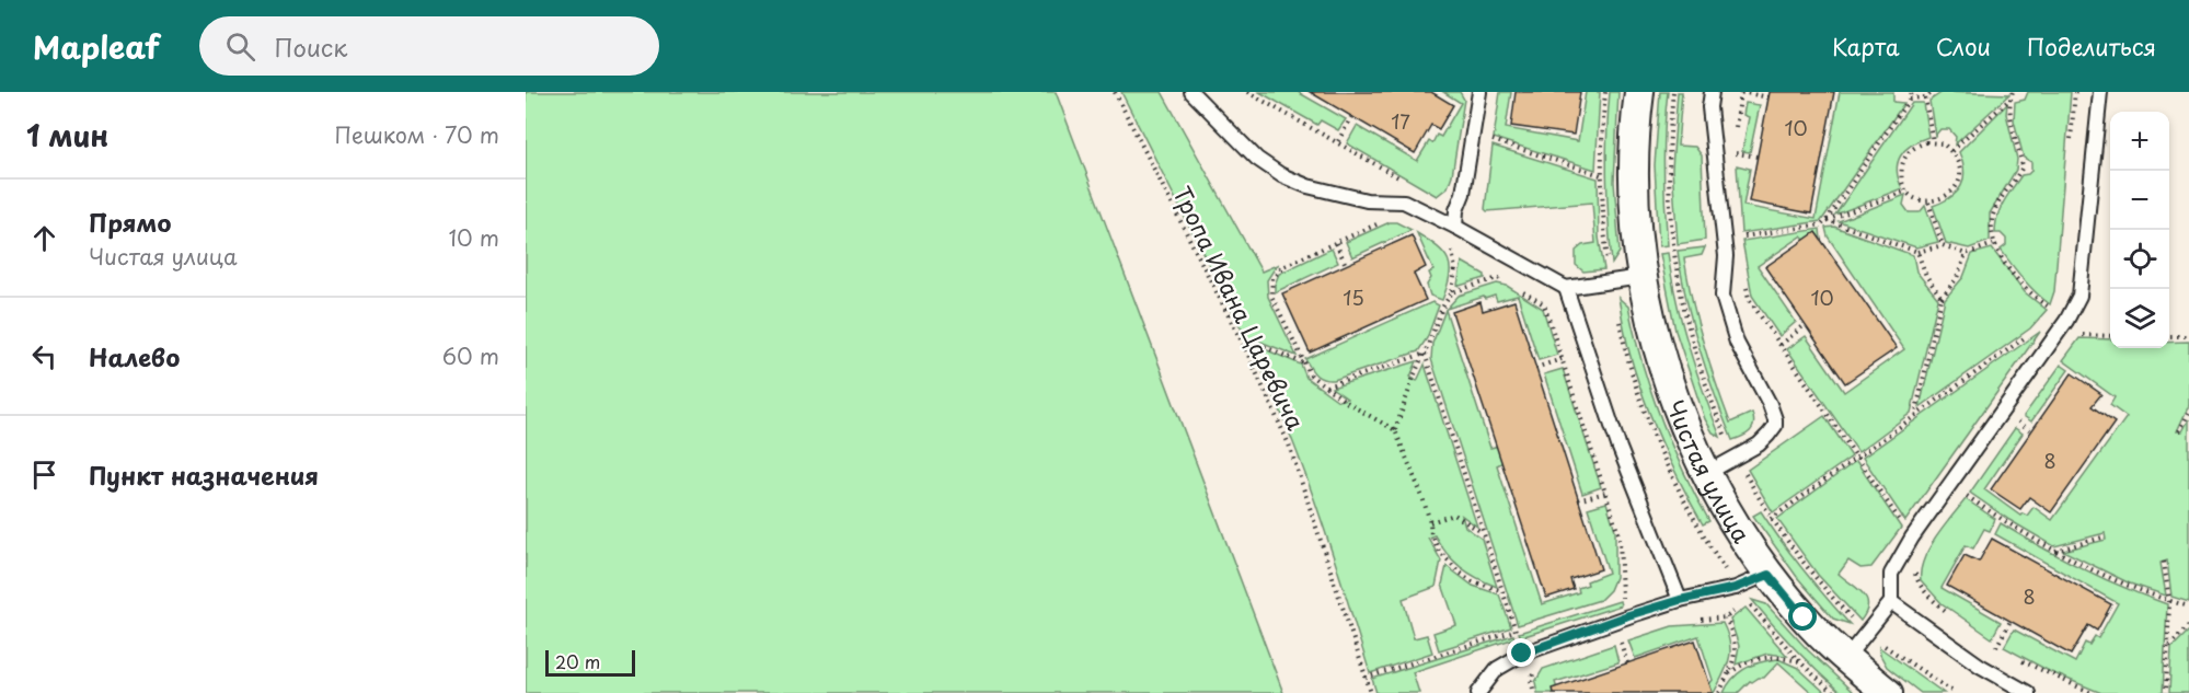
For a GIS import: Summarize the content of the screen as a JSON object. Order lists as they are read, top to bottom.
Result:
{
  "streets": {
    "street": ["Чистая улица"],
    "path": ["Тропа Ивана Царевича"]
  },
  "house_numbers": [
    "17",
    "10",
    "15",
    "10",
    "8",
    "8"
  ],
  "scale_bar": "20 m",
  "page": {
    "header": "Mapleaf",
    "search": "Поиск",
    "nav": ["Карта", "Слои", "Поделиться"],
    "heading": ["1 мин", "Пешком · 70 m"],
    "map_buttons": ["+", "−"],
    "list": [
      ["Прямо", "Чистая улица", "10 m"],
      ["Налево", "60 m"],
      "Пункт назначения"
    ],
    "scale": "20 m"
  }
}
